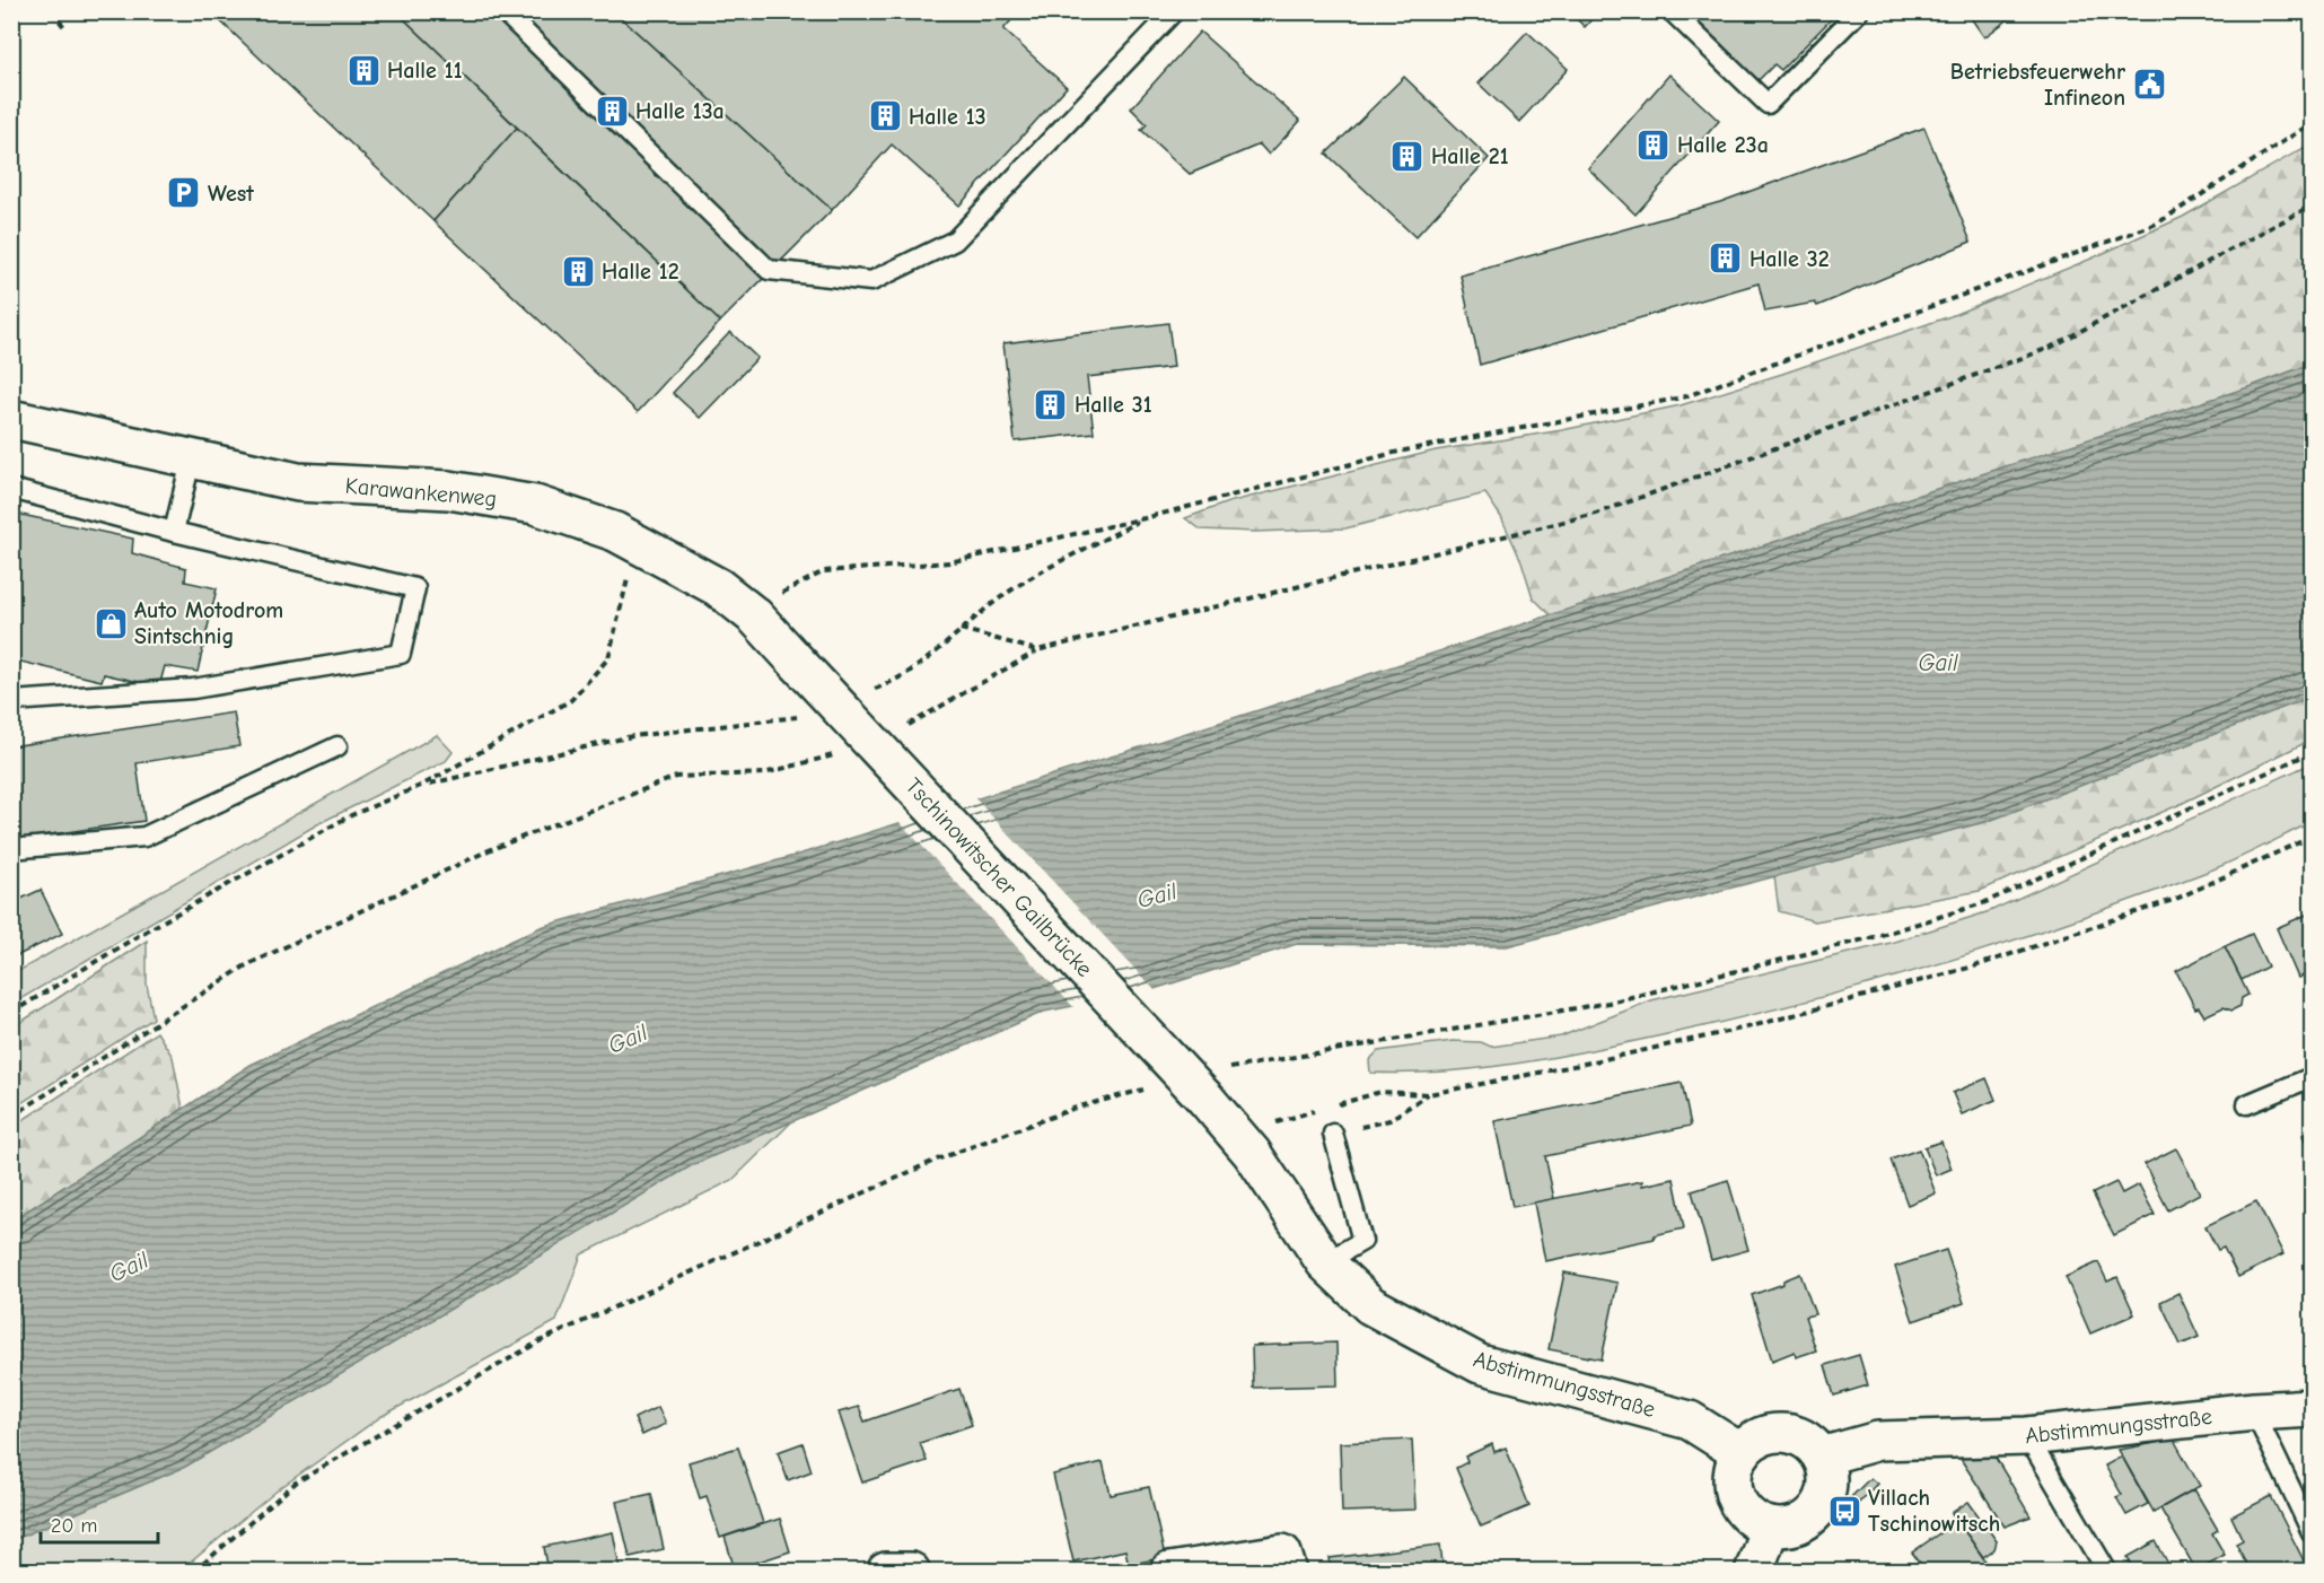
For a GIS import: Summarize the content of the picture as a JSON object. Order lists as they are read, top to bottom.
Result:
{
  "streets": {
    "street": ["Karawankenweg", "Tschinowitscher Gailbrücke", "Abstimmungsstraße"]
  },
  "crossings": [
    ["Karawankenweg", "Tschinowitscher Gailbrücke"],
    ["Tschinowitscher Gailbrücke", "Abstimmungsstraße"]
  ],
  "water": ["Gail"],
  "places": {
    "building": [
      "Halle 11",
      "Halle 13a",
      "Halle 13",
      "Halle 23a",
      "Halle 21",
      "Halle 32",
      "Halle 12",
      "Halle 31"
    ],
    "public building": ["Betriebsfeuerwehr Infineon"],
    "parking": ["West"],
    "shop": ["Auto Motodrom Sintschnig"],
    "bus stop": ["Villach Tschinowitsch"]
  },
  "scale_bar": "20 m"
}
